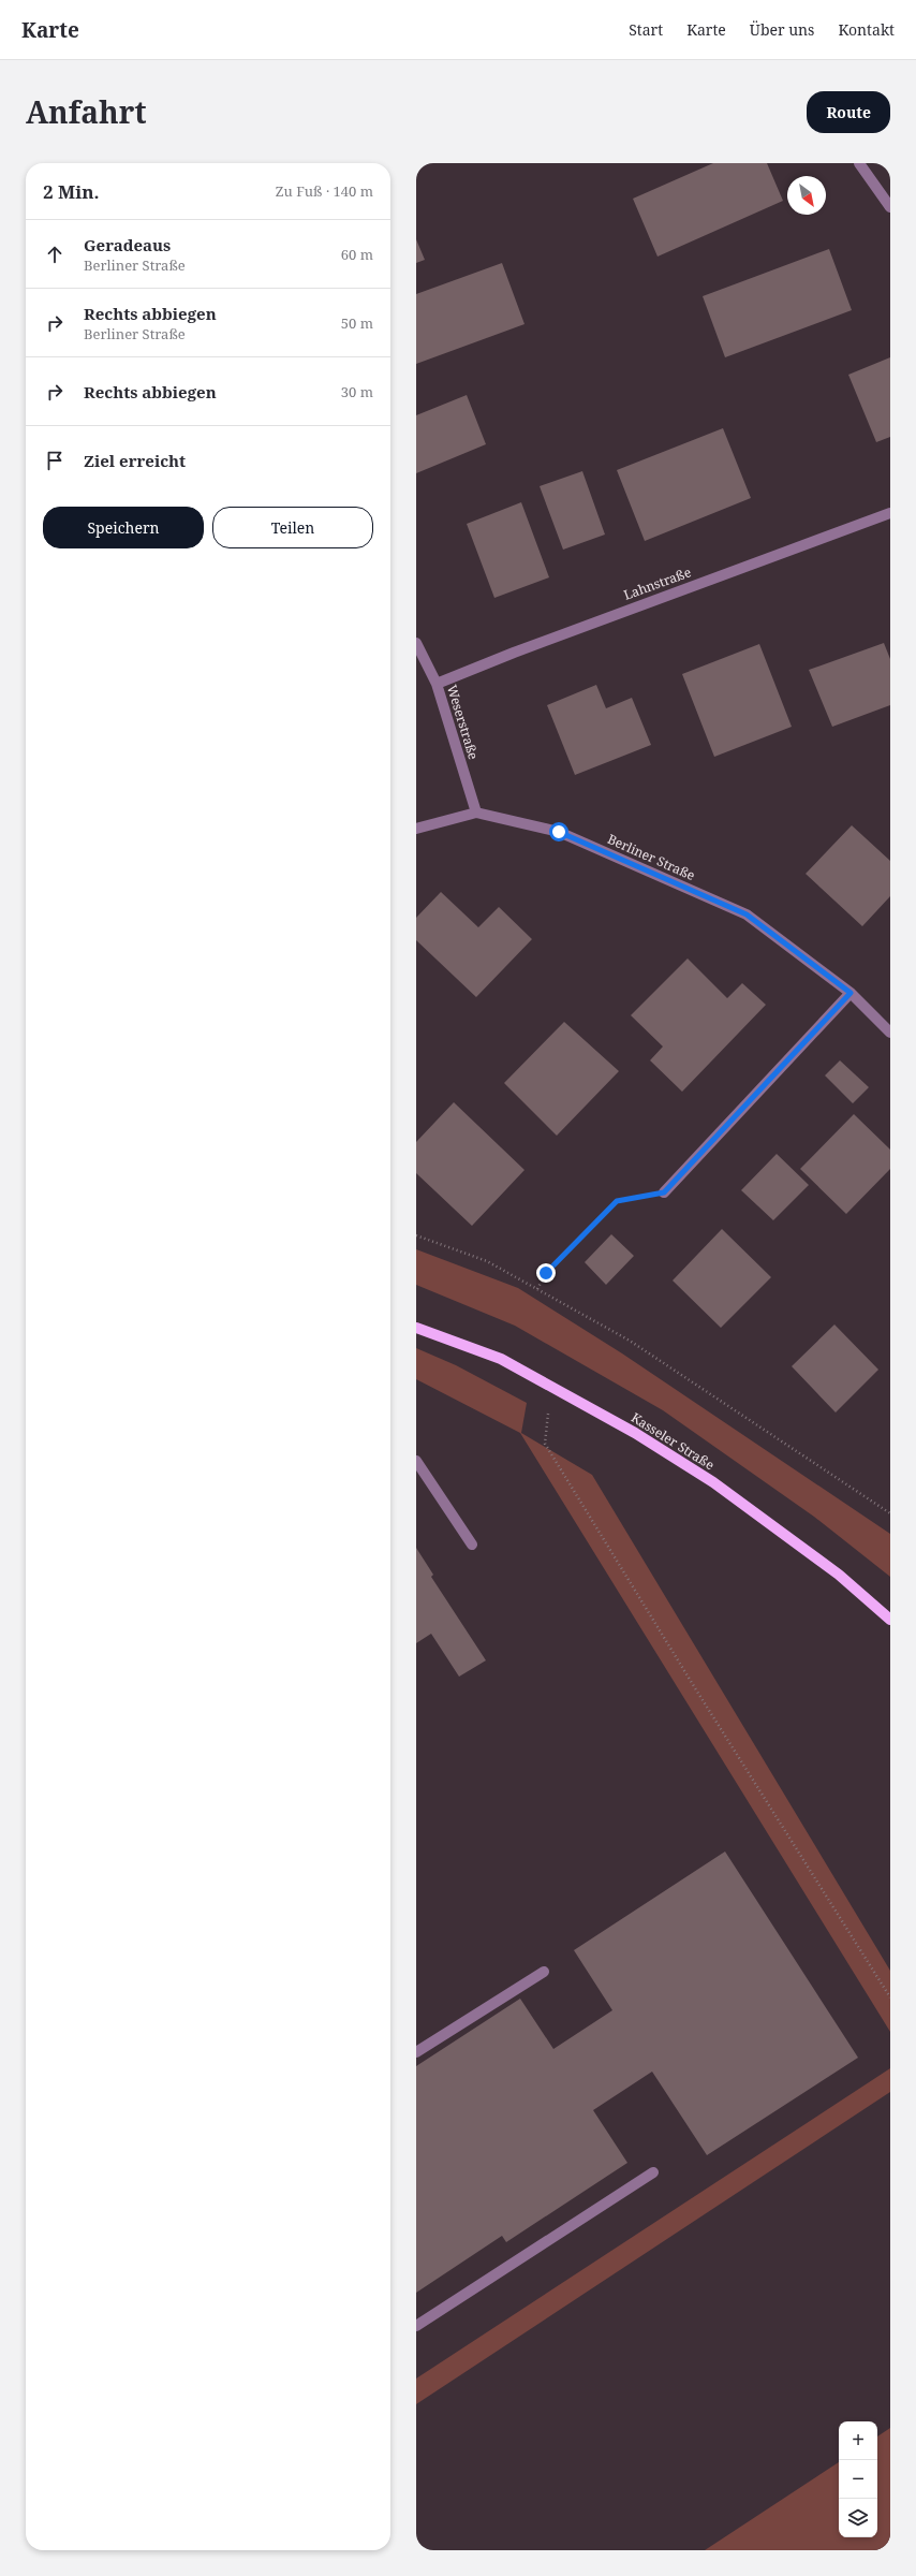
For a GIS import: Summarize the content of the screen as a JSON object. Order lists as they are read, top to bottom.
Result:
{
  "streets": {
    "main road": ["Kasseler Straße"],
    "street": ["Lahnstraße", "Weserstraße", "Berliner Straße"]
  },
  "crossings": [
    ["Lahnstraße", "Weserstraße"],
    ["Weserstraße", "Berliner Straße"]
  ],
  "north": "bottom right",
  "page": {
    "header": "Karte",
    "nav": [
      "Start",
      "Karte",
      "Über uns",
      "Kontakt"
    ],
    "title": "Anfahrt",
    "buttons": [
      "Route",
      ["Speichern", "Teilen"]
    ],
    "heading": ["2 Min.", "Zu Fuß · 140 m"],
    "list": [
      ["Geradeaus", "Berliner Straße", "60 m"],
      ["Rechts abbiegen", "Berliner Straße", "50 m"],
      ["Rechts abbiegen", "30 m"],
      "Ziel erreicht"
    ],
    "map_buttons": ["+", "−"]
  }
}
